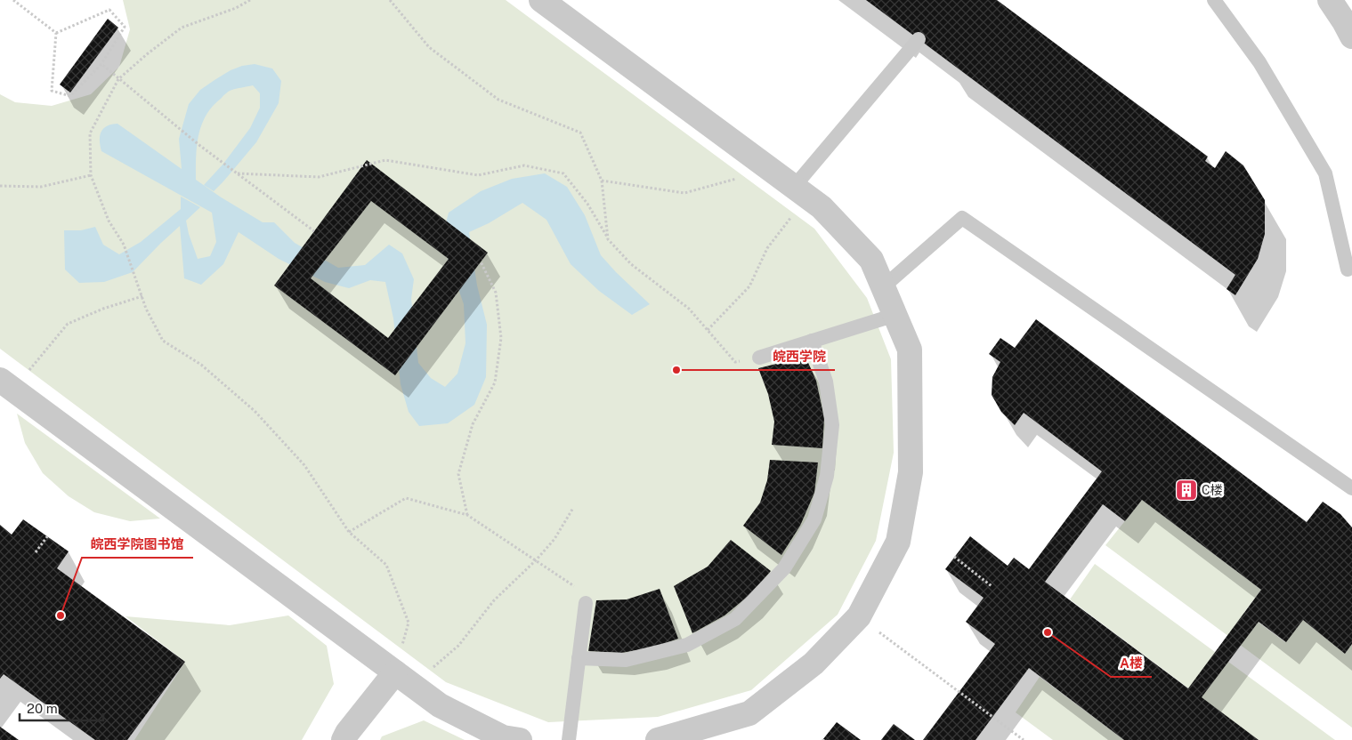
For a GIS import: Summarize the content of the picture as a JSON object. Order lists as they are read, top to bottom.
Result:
{
  "places": {
    "other": ["皖西学院", "皖西学院图书馆", "A楼"],
    "building": ["C楼"]
  },
  "scale_bar": "20 m"
}
